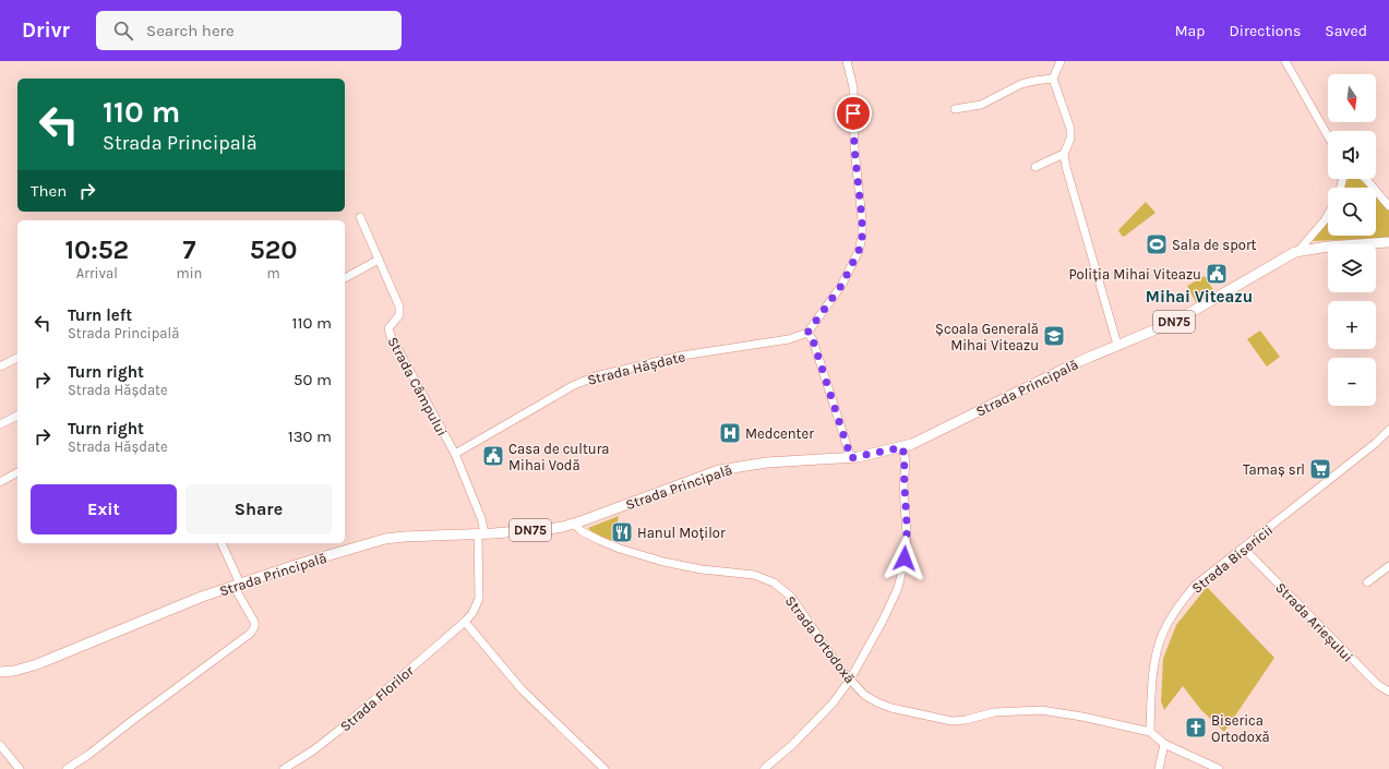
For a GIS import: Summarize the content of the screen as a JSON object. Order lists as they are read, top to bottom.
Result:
{
  "streets": {
    "main road": ["DN75", "Strada Principală"],
    "street": [
      "Strada Hășdate",
      "Strada Câmpului",
      "Strada Bisericii",
      "Strada Arieșului",
      "Strada Ortodoxă",
      "Strada Florilor"
    ]
  },
  "crossings": [
    ["Strada Hășdate", "Strada Câmpului"],
    ["Strada Câmpului", "Strada Principală"],
    ["Strada Câmpului", "Strada Florilor"],
    ["Strada Principală", "Strada Ortodoxă"],
    ["Strada Principală", "Strada Florilor"],
    ["Strada Bisericii", "Strada Arieșului"],
    ["Strada Bisericii", "Strada Ortodoxă"]
  ],
  "districts": ["Mihai Viteazu"],
  "places": {
    "sports": ["Sala de sport"],
    "public building": ["Poliția Mihai Viteazu", "Casa de cultura Mihai Vodă"],
    "school or university": ["Școala Generală Mihai Viteazu"],
    "hospital": ["Medcenter"],
    "supermarket": ["Tamaș srl"],
    "restaurant": ["Hanul Moților"],
    "church": ["Biserica Ortodoxă"]
  },
  "north": "bottom",
  "page": {
    "header": "Drivr",
    "search": "Search here",
    "nav": ["Map", "Directions", "Saved"],
    "map_buttons": ["+", "−"],
    "turn": ["110 m", "Strada Principală"],
    "then": "Then",
    "eta": [
      "10:52",
      "Arrival",
      "7",
      "min",
      "520",
      "m"
    ],
    "list": [
      {
        "name": "Turn left",
        "note": "Strada Principală",
        "value": "110 m"
      },
      {
        "name": "Turn right",
        "note": "Strada Hășdate",
        "value": "50 m"
      },
      {
        "name": "Turn right",
        "note": "Strada Hășdate",
        "value": "130 m"
      }
    ],
    "buttons": ["Exit", "Share"]
  }
}
